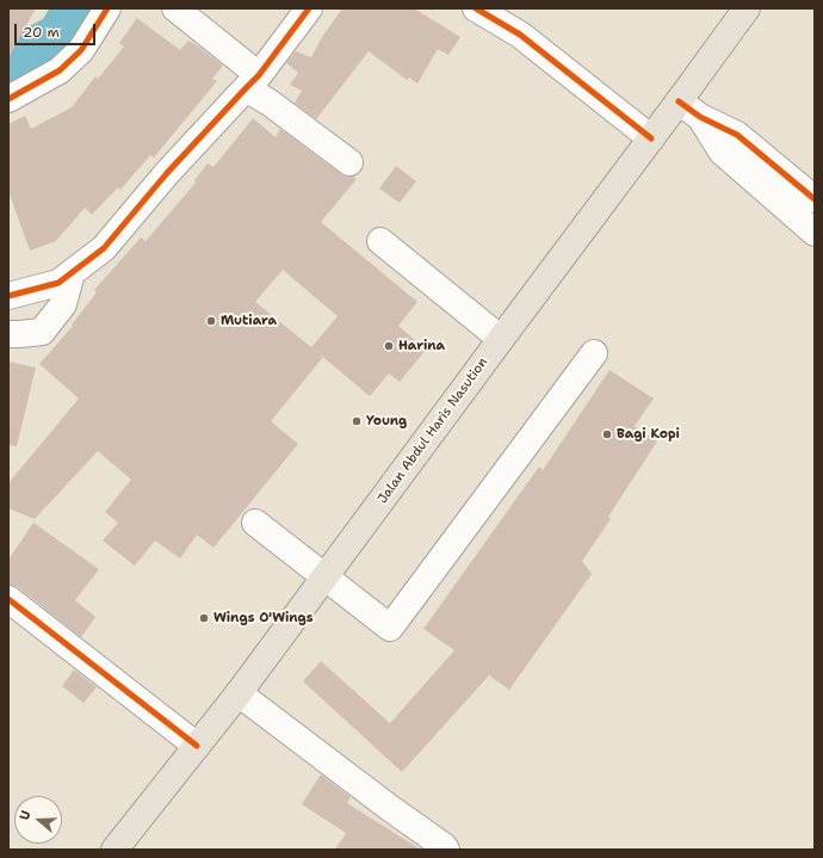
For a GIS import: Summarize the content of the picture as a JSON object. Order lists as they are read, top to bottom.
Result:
{
  "streets": {
    "highway": ["Jalan Abdul Haris Nasution"]
  },
  "places": [
    "Mutiara",
    "Harina",
    "Young",
    "Bagi Kopi",
    "Wings O'Wings"
  ],
  "scale_bar": "20 m",
  "north": "left"
}
